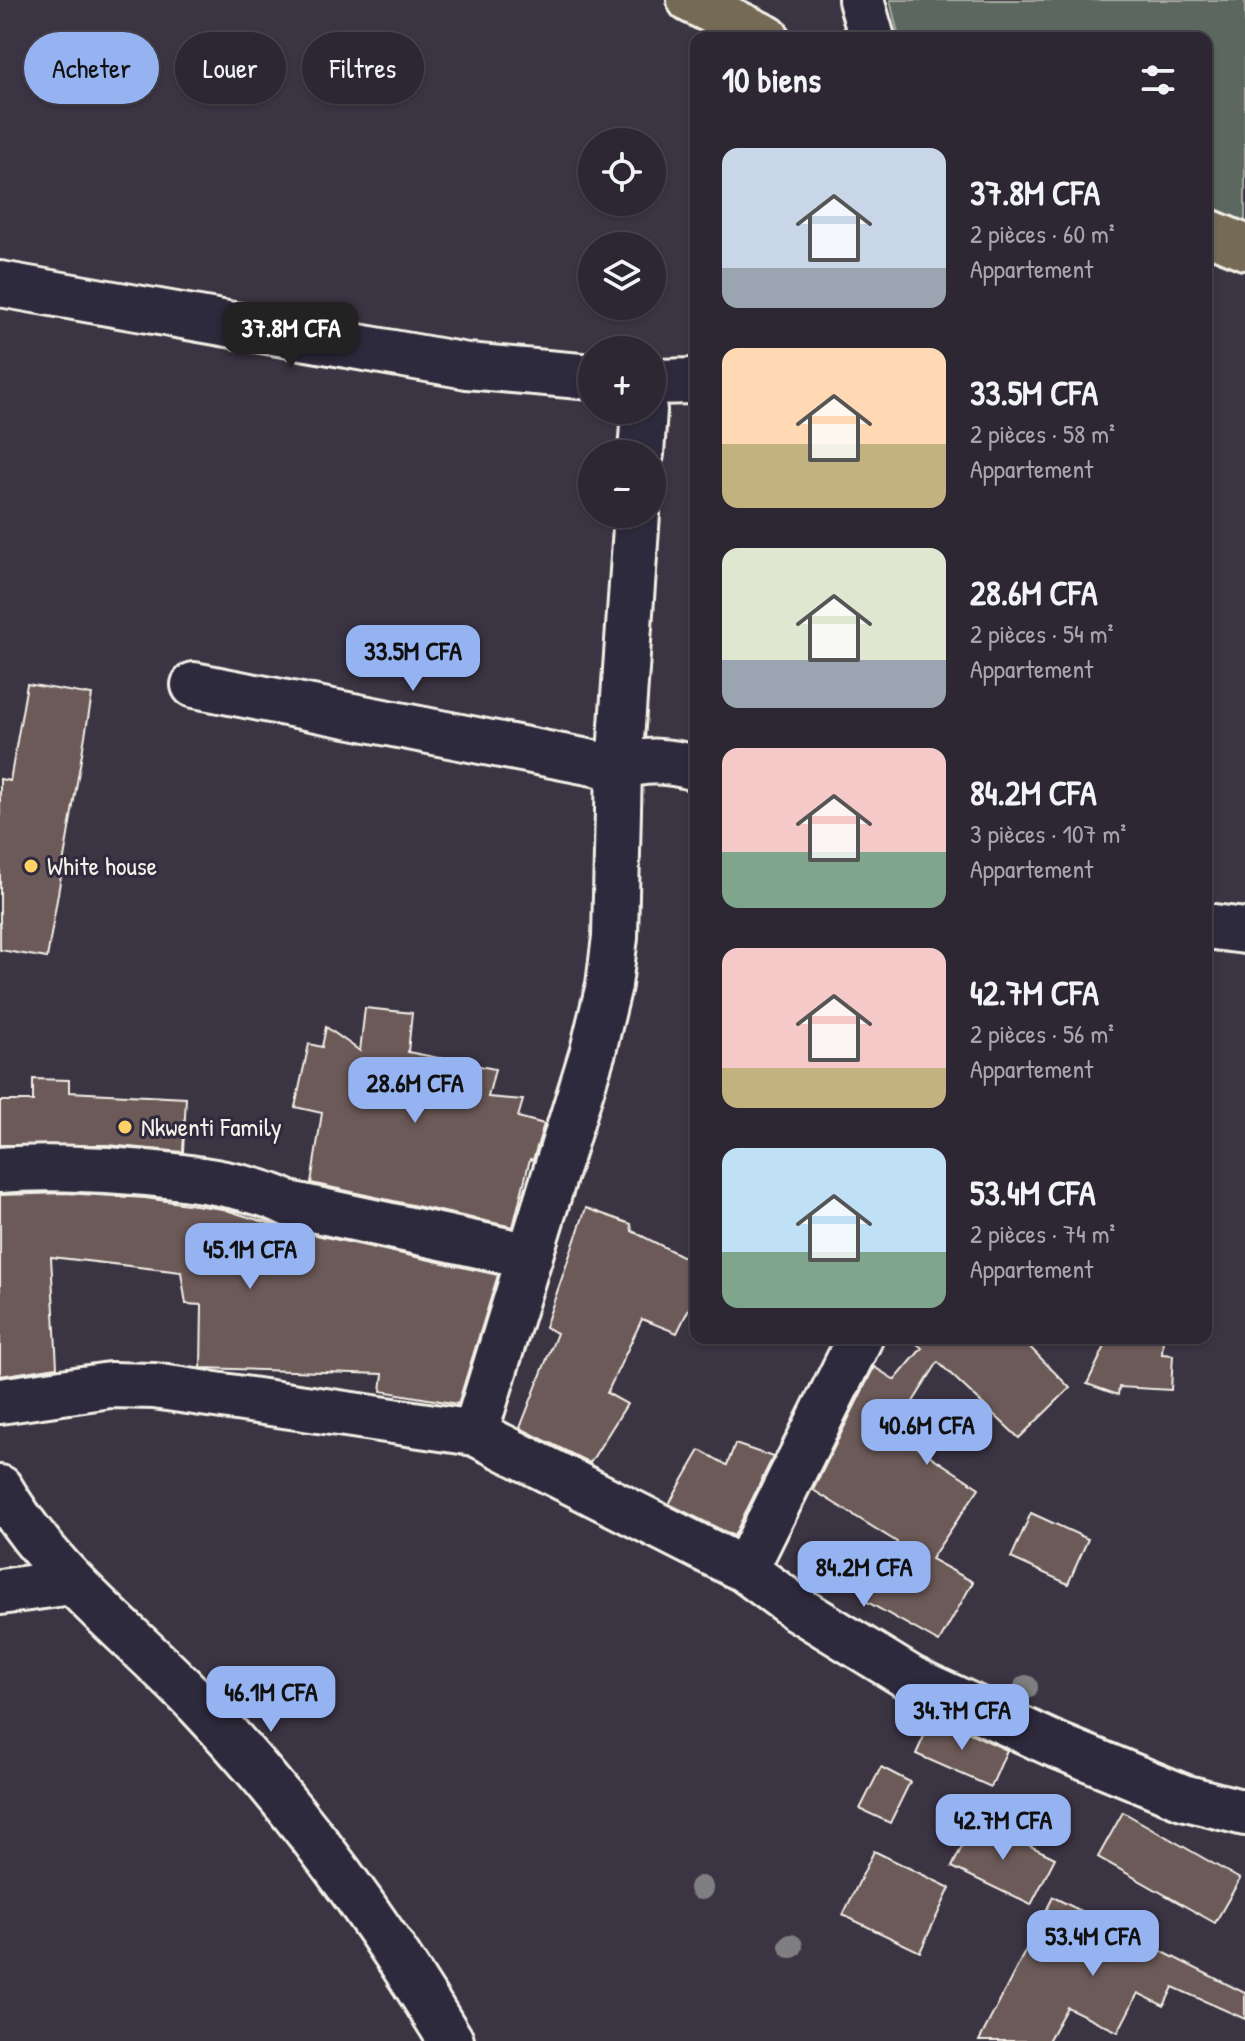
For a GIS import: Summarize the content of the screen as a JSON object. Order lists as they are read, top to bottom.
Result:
{
  "places": ["White house", "Nkwenti Family"],
  "page": {
    "chip": ["Acheter", "Louer", "Filtres"],
    "heading": "10 biens",
    "map_buttons": ["+", "−"],
    "list": [
      {
        "name": "37.8M CFA",
        "note": "2 pièces · 60 m² · Appartement"
      },
      {
        "name": "33.5M CFA",
        "note": "2 pièces · 58 m² · Appartement"
      },
      {
        "name": "28.6M CFA",
        "note": "2 pièces · 54 m² · Appartement"
      },
      {
        "name": "84.2M CFA",
        "note": "3 pièces · 107 m² · Appartement"
      },
      {
        "name": "42.7M CFA",
        "note": "2 pièces · 56 m² · Appartement"
      },
      {
        "name": "53.4M CFA",
        "note": "2 pièces · 74 m² · Appartement"
      }
    ],
    "price": [
      "37.8M CFA",
      "33.5M CFA",
      "28.6M CFA",
      "45.1M CFA",
      "40.6M CFA",
      "84.2M CFA",
      "46.1M CFA",
      "34.7M CFA",
      "42.7M CFA",
      "53.4M CFA"
    ]
  }
}
